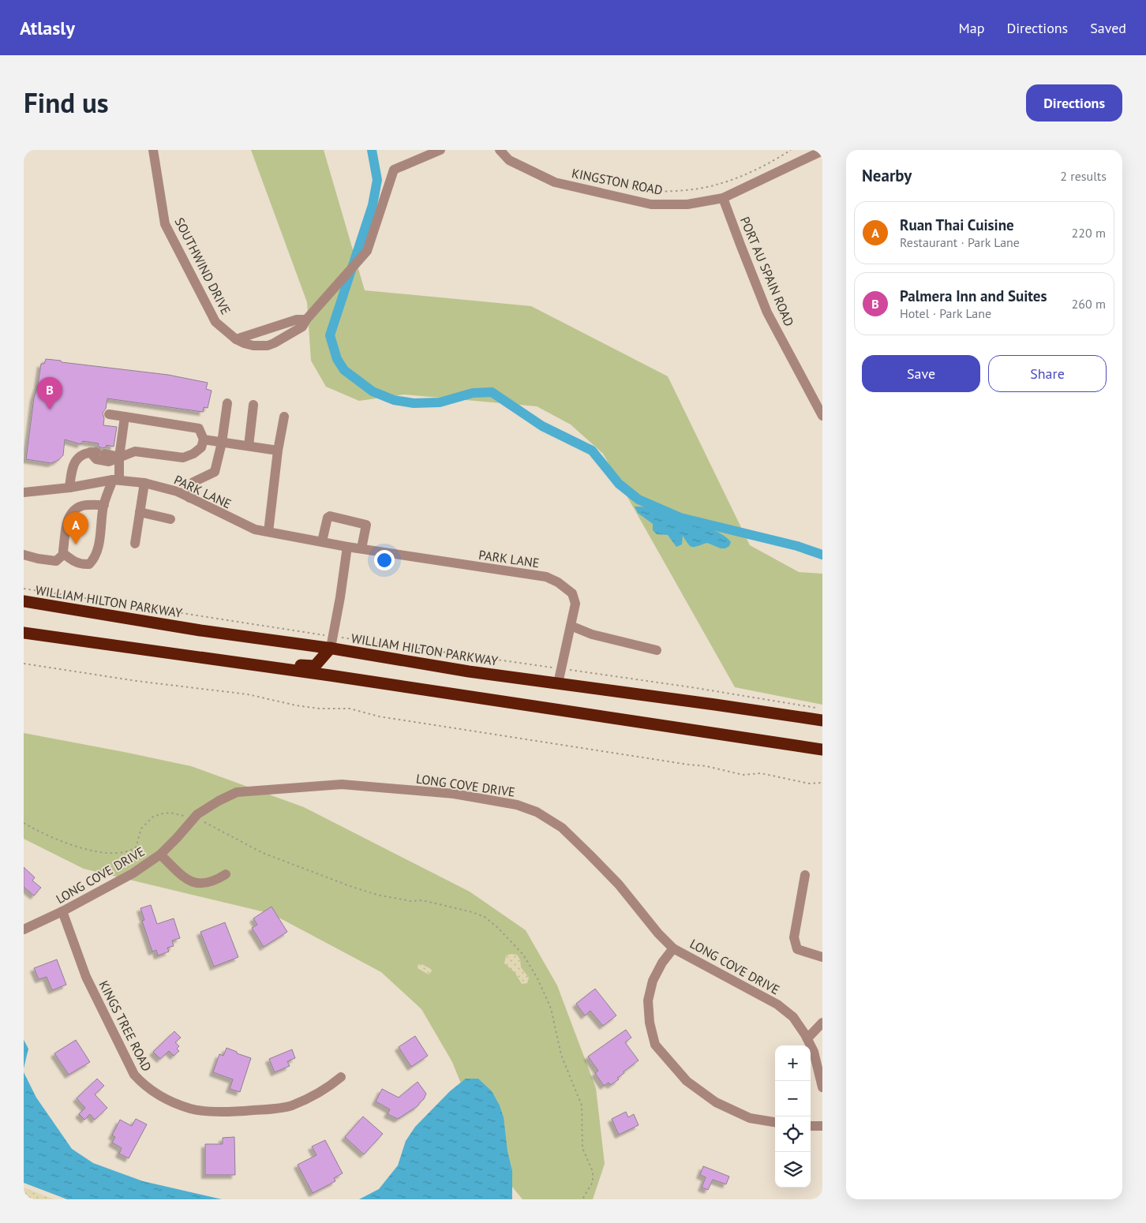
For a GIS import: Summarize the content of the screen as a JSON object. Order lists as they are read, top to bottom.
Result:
{
  "streets": {
    "highway": ["WILLIAM HILTON PARKWAY"],
    "street": [
      "KINGSTON ROAD",
      "SOUTHWIND DRIVE",
      "PORT AU SPAIN ROAD",
      "PARK LANE",
      "LONG COVE DRIVE",
      "KINGS TREE ROAD"
    ]
  },
  "crossings": [
    ["KINGSTON ROAD", "PORT AU SPAIN ROAD"],
    ["PARK LANE", "WILLIAM HILTON PARKWAY"],
    ["LONG COVE DRIVE", "KINGS TREE ROAD"]
  ],
  "page": {
    "header": "Atlasly",
    "nav": ["Map", "Directions", "Saved"],
    "title": "Find us",
    "buttons": [
      "Directions",
      ["Save", "Share"]
    ],
    "heading": ["Nearby", "2 results"],
    "list": [
      {
        "mark": "A",
        "name": "Ruan Thai Cuisine",
        "note": "Restaurant · Park Lane",
        "value": "220 m"
      },
      {
        "mark": "B",
        "name": "Palmera Inn and Suites",
        "note": "Hotel · Park Lane",
        "value": "260 m"
      }
    ],
    "pins": ["B", "A"],
    "map_buttons": ["+", "−"]
  }
}
